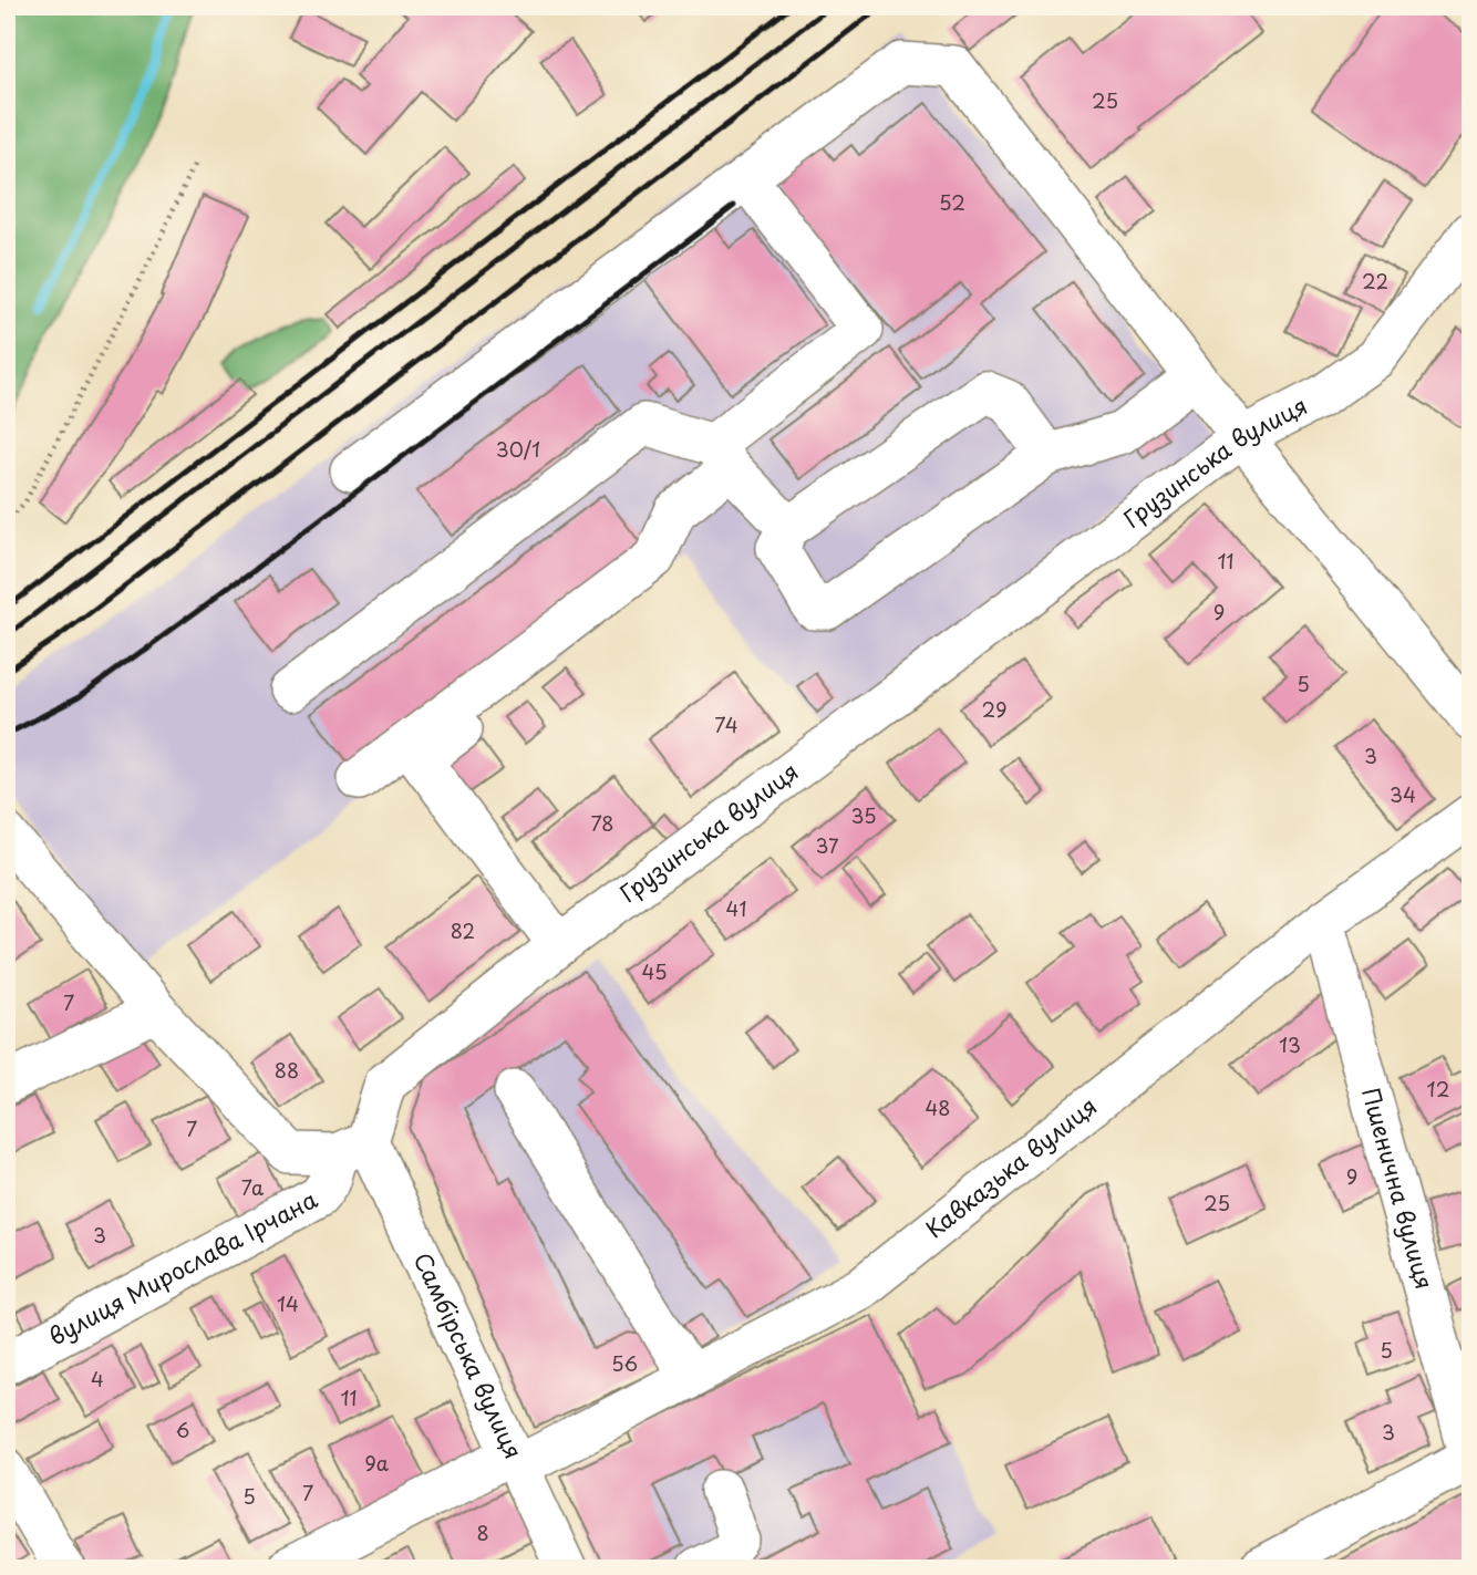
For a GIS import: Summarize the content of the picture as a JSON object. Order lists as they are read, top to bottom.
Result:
{
  "streets": {
    "street": [
      "Грузинська вулиця",
      "Кавказька вулиця",
      "Пшенична вулиця",
      "вулиця Мирослава Ірчана",
      "Самбірська вулиця"
    ]
  },
  "crossings": [
    ["Грузинська вулиця", "вулиця Мирослава Ірчана"],
    ["Грузинська вулиця", "Самбірська вулиця"],
    ["Кавказька вулиця", "Пшенична вулиця"],
    ["Кавказька вулиця", "Самбірська вулиця"],
    ["вулиця Мирослава Ірчана", "Самбірська вулиця"]
  ],
  "house_numbers": [
    "25",
    "52",
    "22",
    "30/1",
    "11",
    "9",
    "5",
    "29",
    "74",
    "3",
    "34",
    "35",
    "78",
    "37",
    "41",
    "82",
    "45",
    "7",
    "13",
    "88",
    "12",
    "48",
    "7",
    "9",
    "7а",
    "25",
    "3",
    "14",
    "5",
    "56",
    "4",
    "11",
    "6",
    "3",
    "9а",
    "7",
    "5",
    "8"
  ]
}
